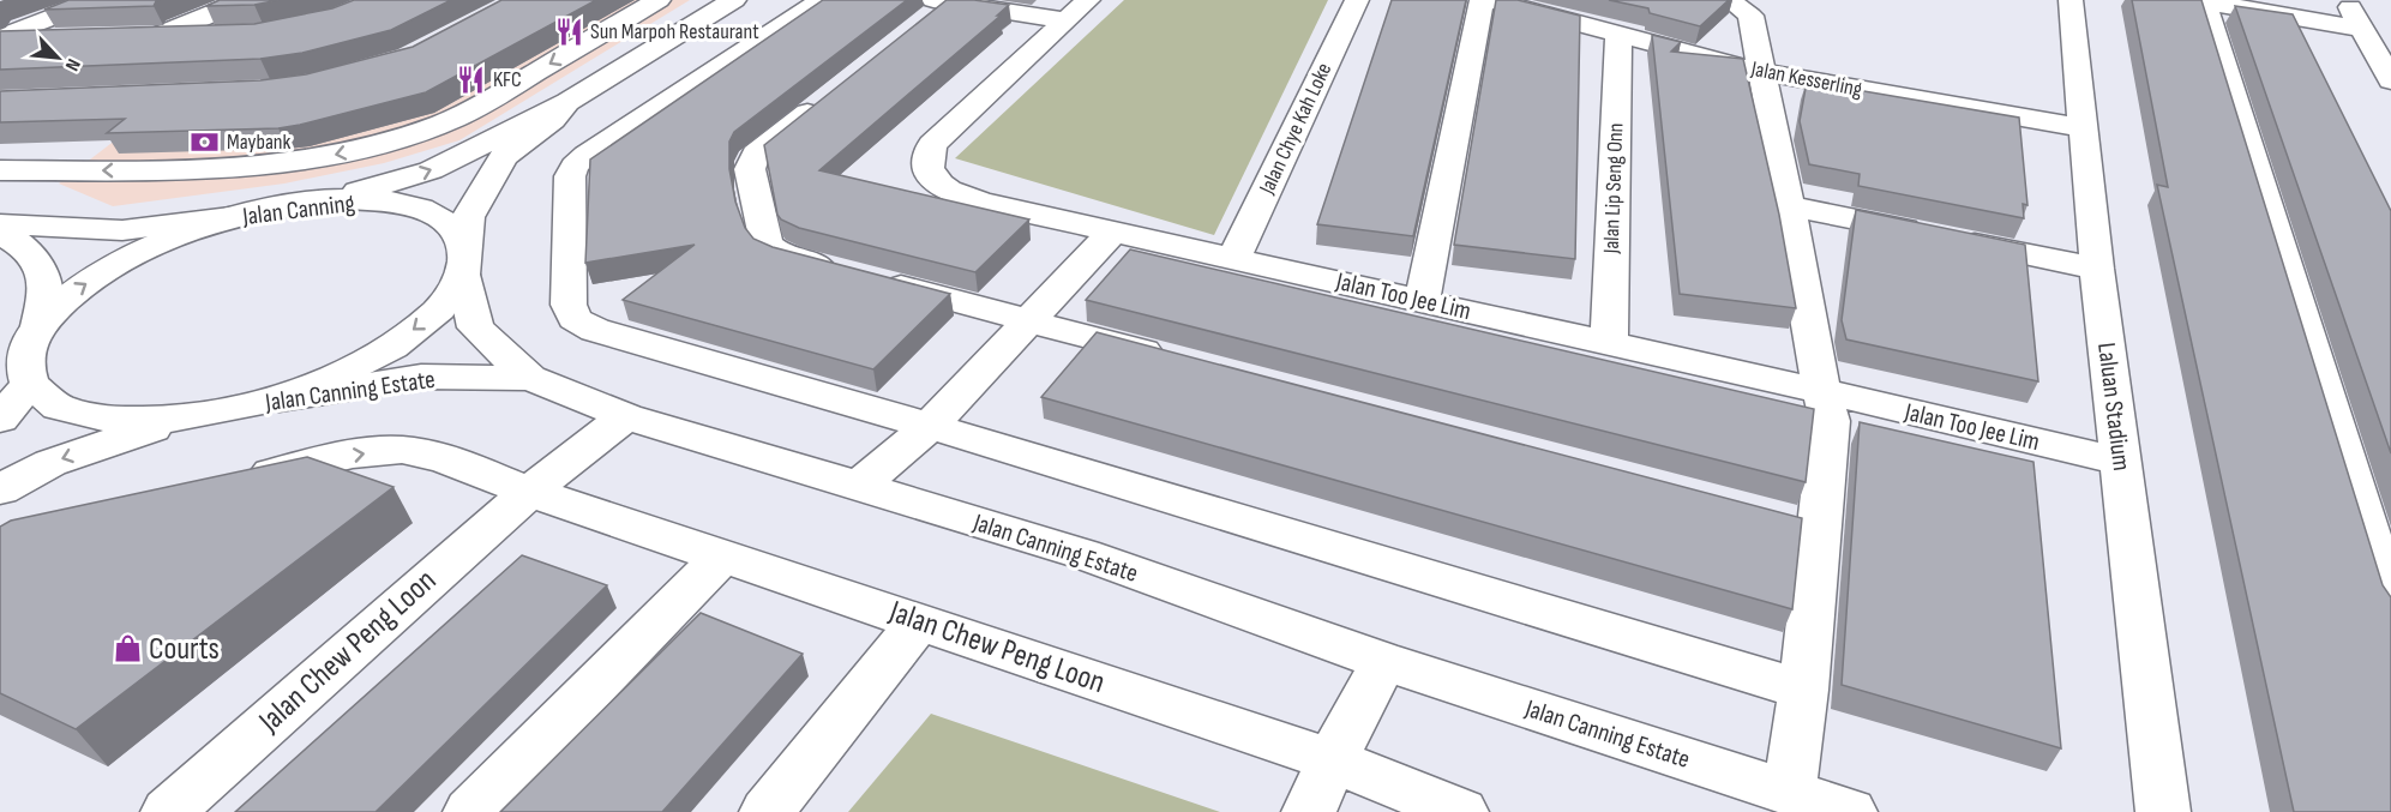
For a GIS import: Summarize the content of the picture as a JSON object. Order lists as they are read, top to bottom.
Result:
{
  "streets": {
    "street": [
      "Jalan Kesserling",
      "Jalan Chye Kah Loke",
      "Jalan Lip Seng Onn",
      "Jalan Canning",
      "Jalan Too Jee Lim",
      "Jalan Canning Estate",
      "Laluan Stadium",
      "Jalan Chew Peng Loon"
    ]
  },
  "crossings": [
    ["Jalan Kesserling", "Jalan Lip Seng Onn"],
    ["Jalan Kesserling", "Laluan Stadium"],
    ["Jalan Chye Kah Loke", "Jalan Too Jee Lim"],
    ["Jalan Lip Seng Onn", "Jalan Too Jee Lim"],
    ["Jalan Too Jee Lim", "Laluan Stadium"],
    ["Jalan Canning Estate", "Jalan Chew Peng Loon"]
  ],
  "places": {
    "restaurant": ["Sun Marpoh Restaurant", "KFC"],
    "bank": ["Maybank"],
    "shop": ["Courts"]
  },
  "north": "bottom right"
}
